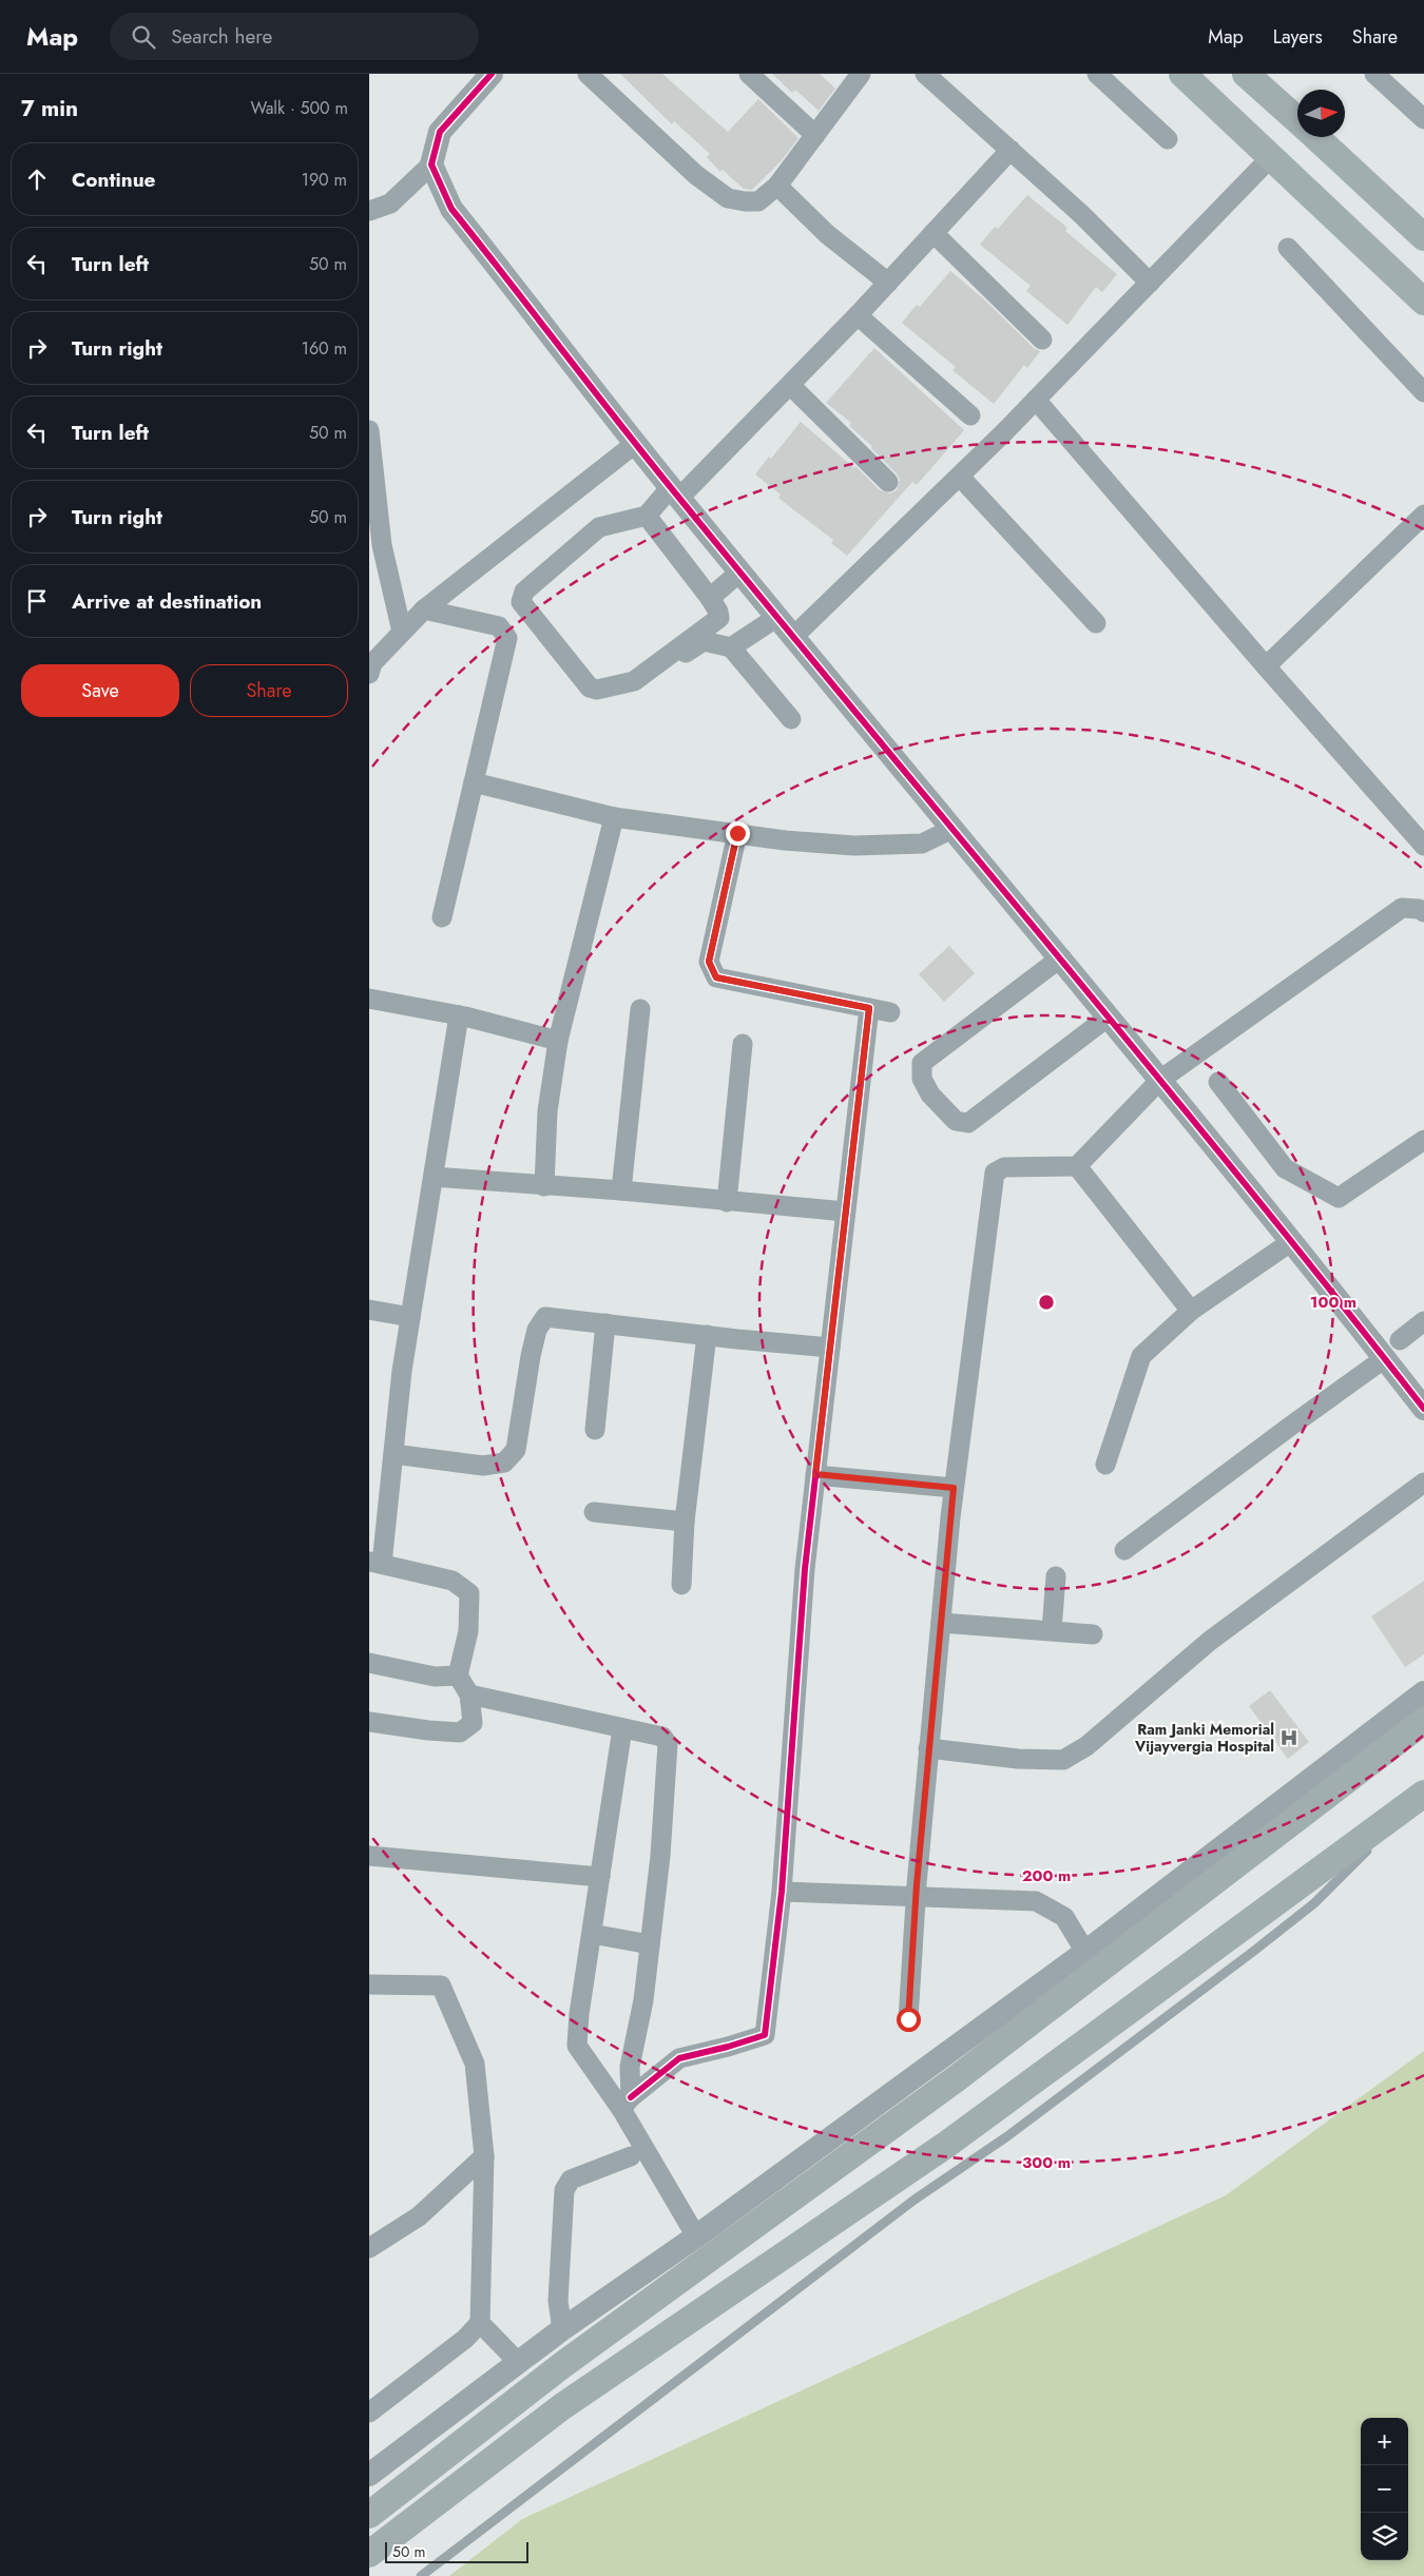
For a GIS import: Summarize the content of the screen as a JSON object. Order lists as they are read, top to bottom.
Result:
{
  "places": {
    "hospital": ["Ram Janki Memorial Vijayvergia Hospital"]
  },
  "scale_bar": "50 m",
  "north": "right",
  "page": {
    "header": "Map",
    "search": "Search here",
    "nav": ["Map", "Layers", "Share"],
    "heading": ["7 min", "Walk · 500 m"],
    "list": [
      ["Continue", "190 m"],
      ["Turn left", "50 m"],
      ["Turn right", "160 m"],
      ["Turn left", "50 m"],
      ["Turn right", "50 m"],
      "Arrive at destination"
    ],
    "buttons": ["Save", "Share"],
    "map_buttons": ["+", "−"],
    "scale": "50 m"
  },
  "rings": ["100 m", "200 m", "300 m"]
}
